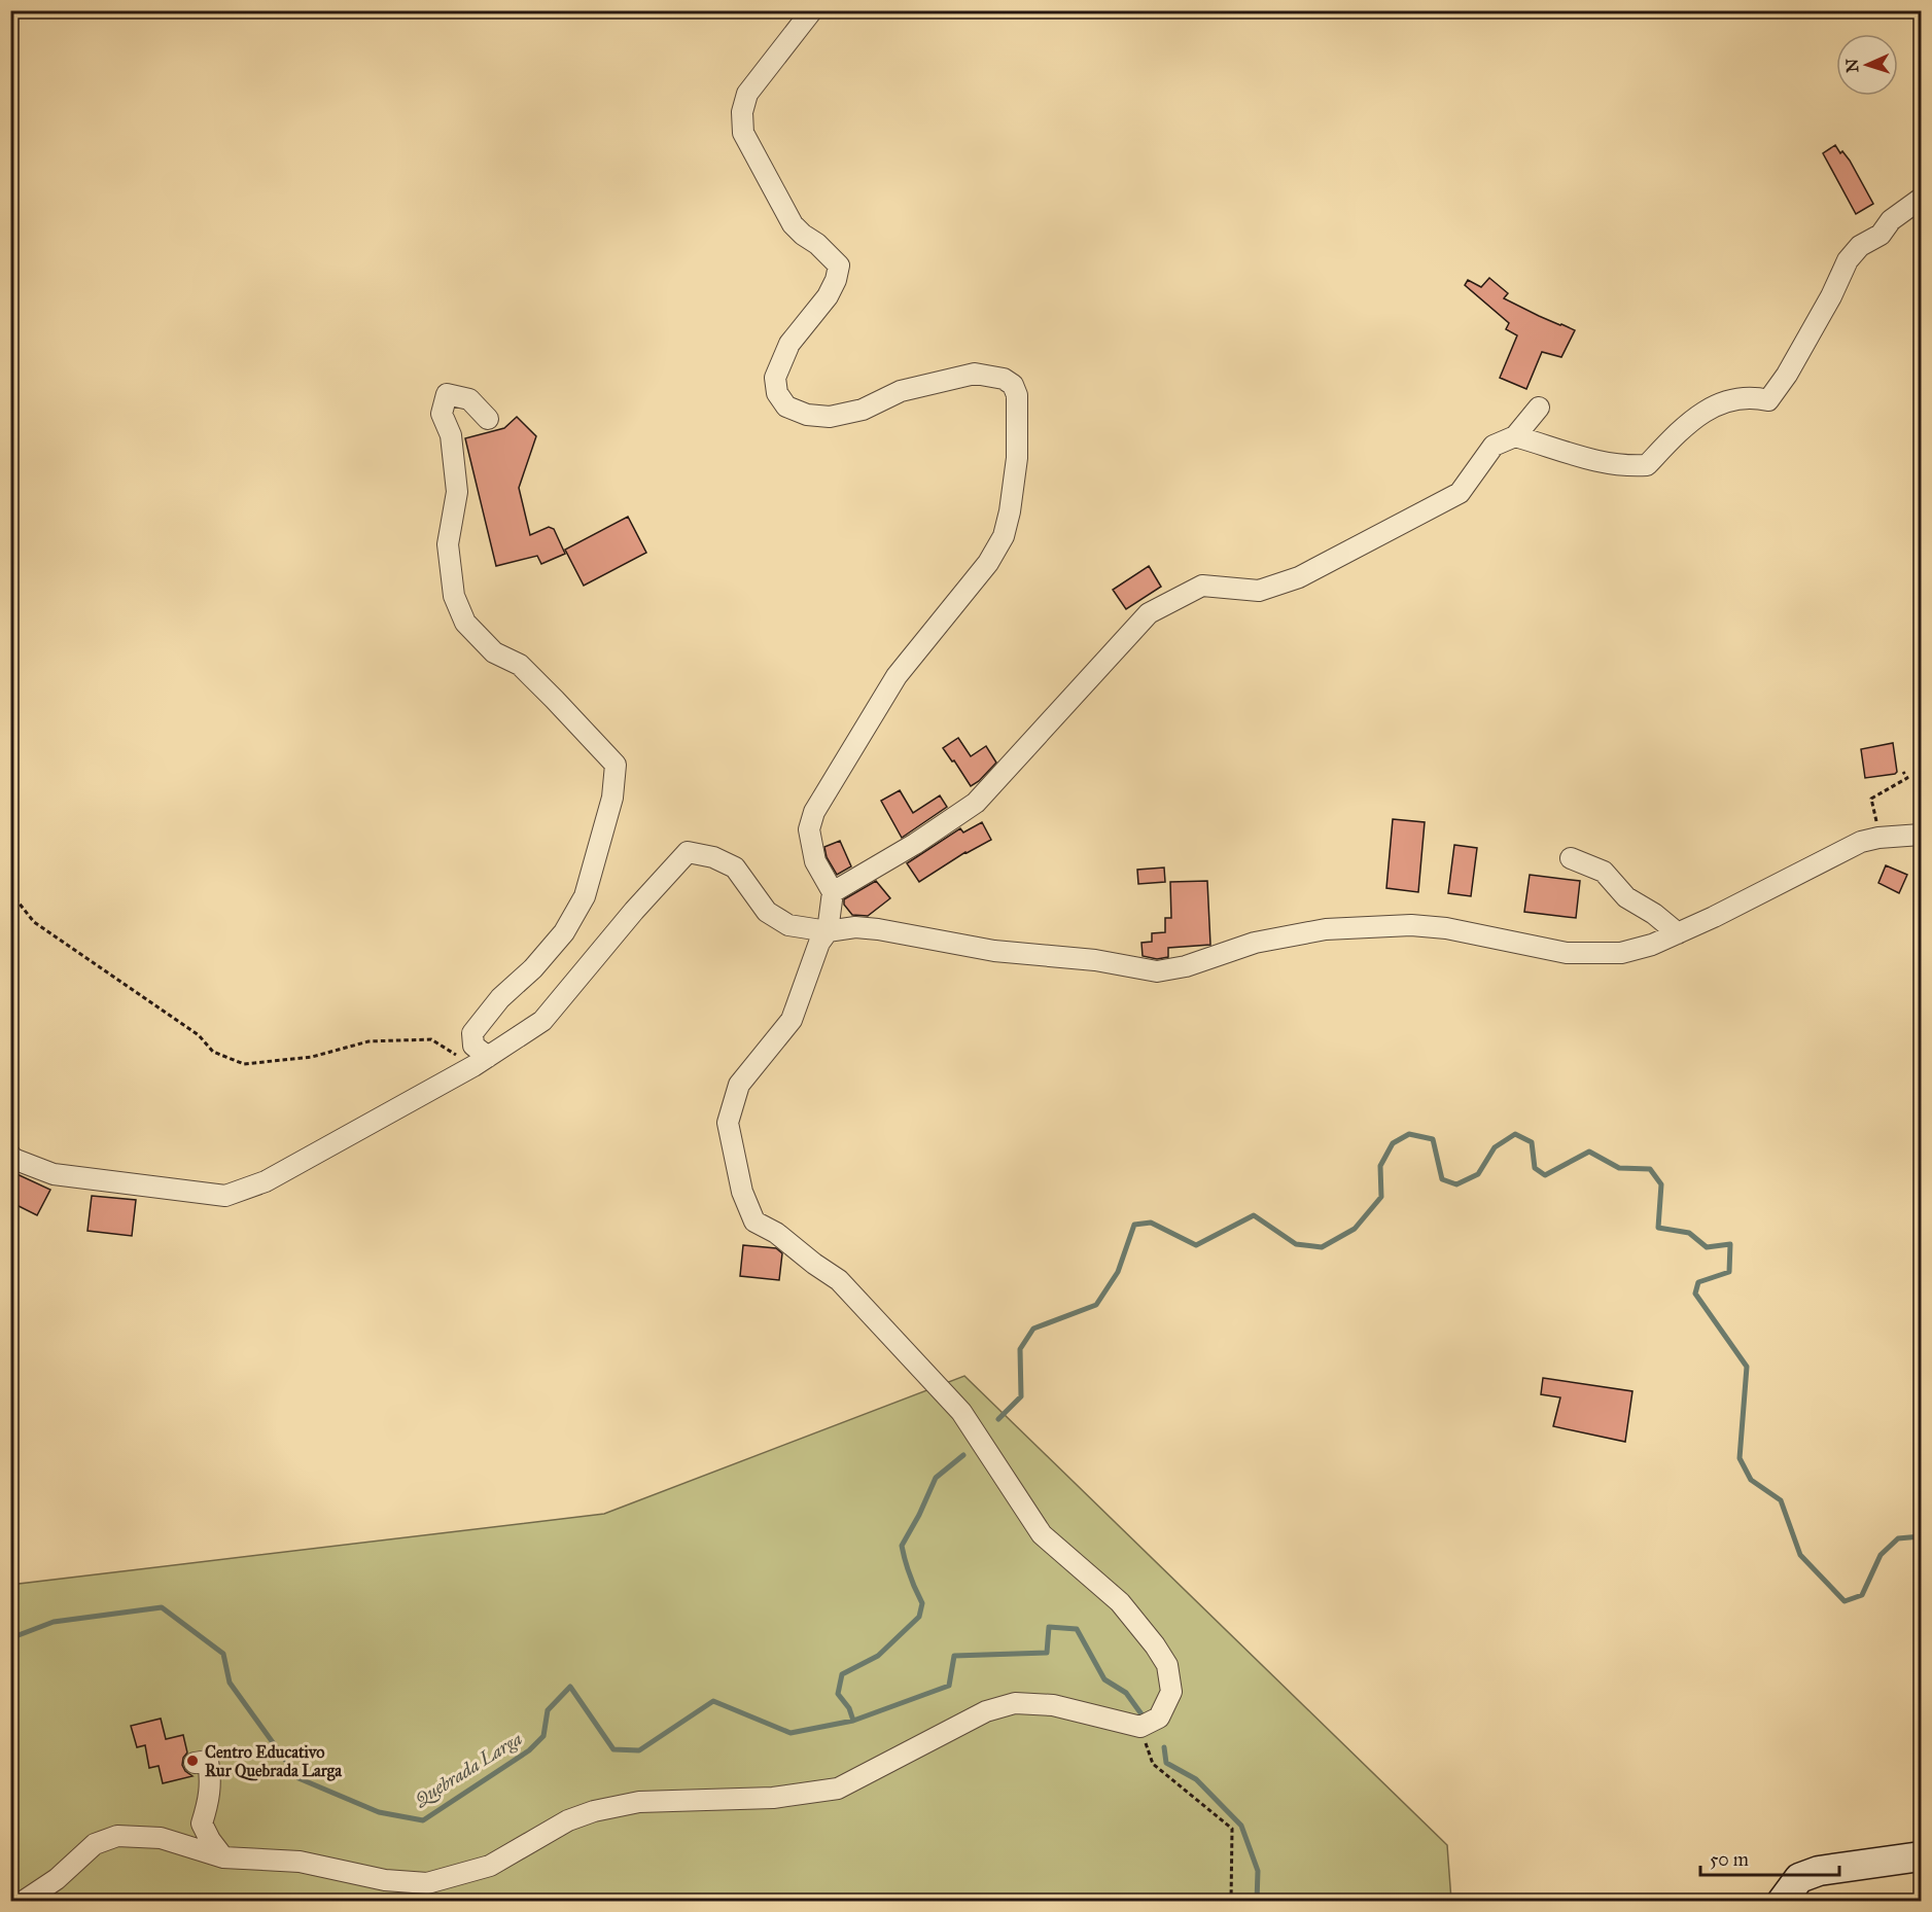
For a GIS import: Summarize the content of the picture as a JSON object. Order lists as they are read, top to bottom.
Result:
{
  "water": ["Quebrada Larga"],
  "places": ["Centro Educativo Rur Quebrada Larga"],
  "scale_bar": "50 m",
  "north": "left"
}
